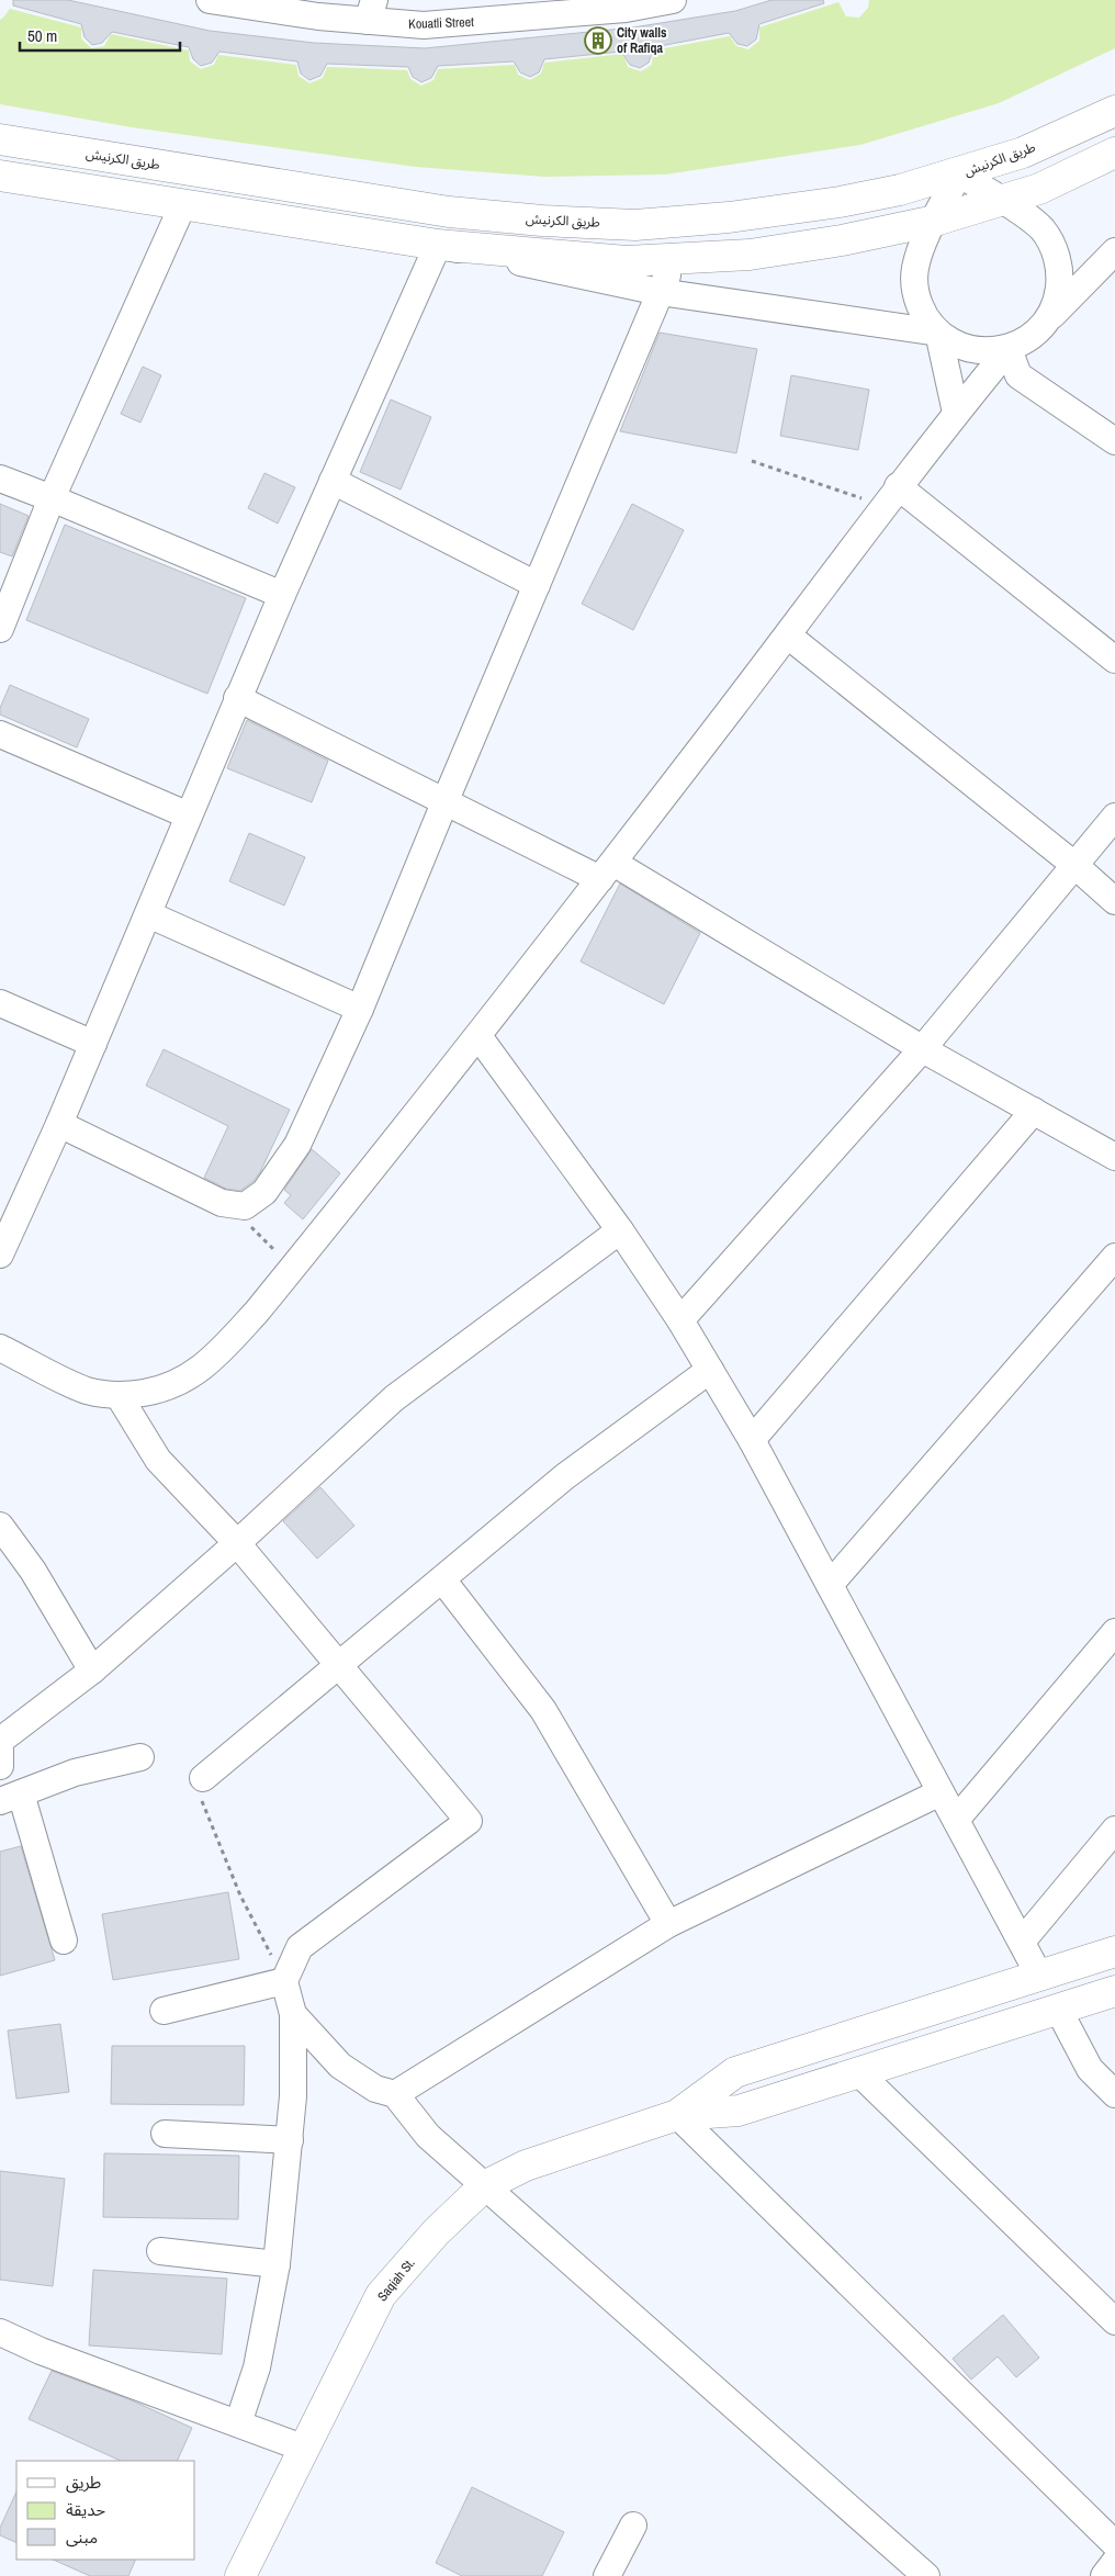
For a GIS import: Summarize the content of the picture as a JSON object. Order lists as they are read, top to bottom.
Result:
{
  "streets": {
    "main road": ["طريق الكرنيش", "Saqiah St."],
    "street": ["Kouatli Street"]
  },
  "places": {
    "building": ["City walls of Rafiqa"]
  },
  "legend": ["طريق", "حديقة", "مبنى"],
  "scale_bar": "50 m"
}
